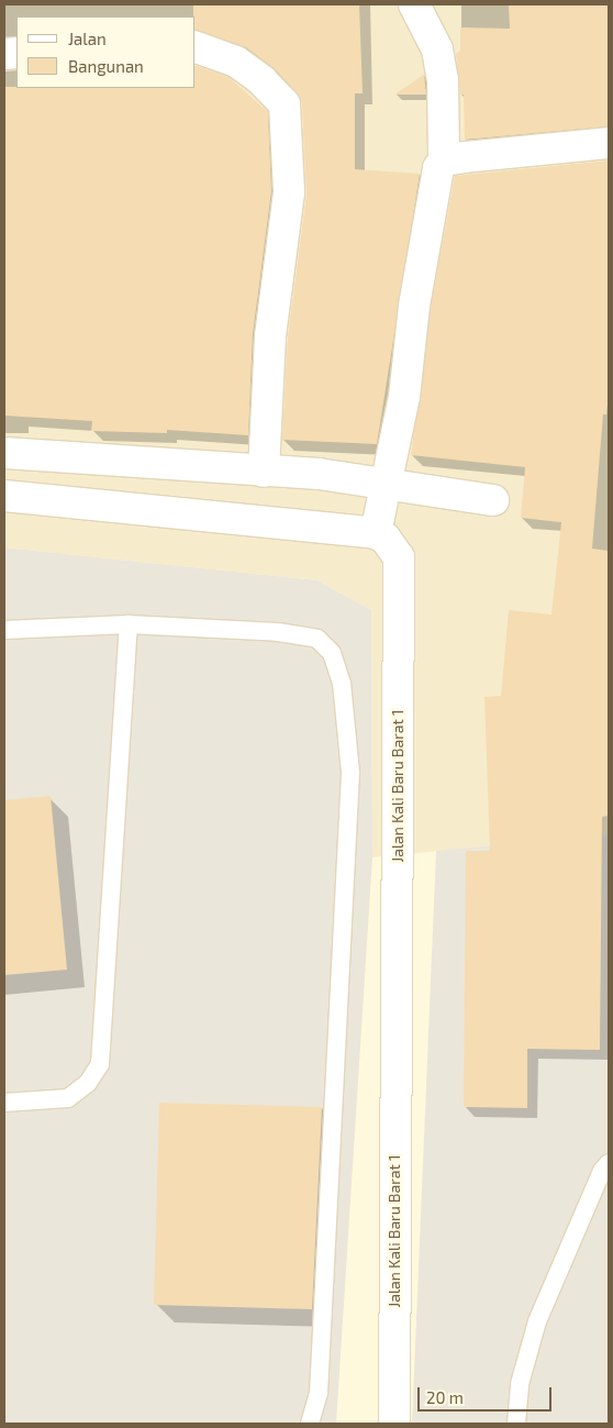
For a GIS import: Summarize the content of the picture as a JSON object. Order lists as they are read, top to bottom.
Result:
{
  "streets": {
    "street": ["Jalan Kali Baru Barat 1"]
  },
  "legend": ["Jalan", "Bangunan"],
  "scale_bar": "20 m"
}
